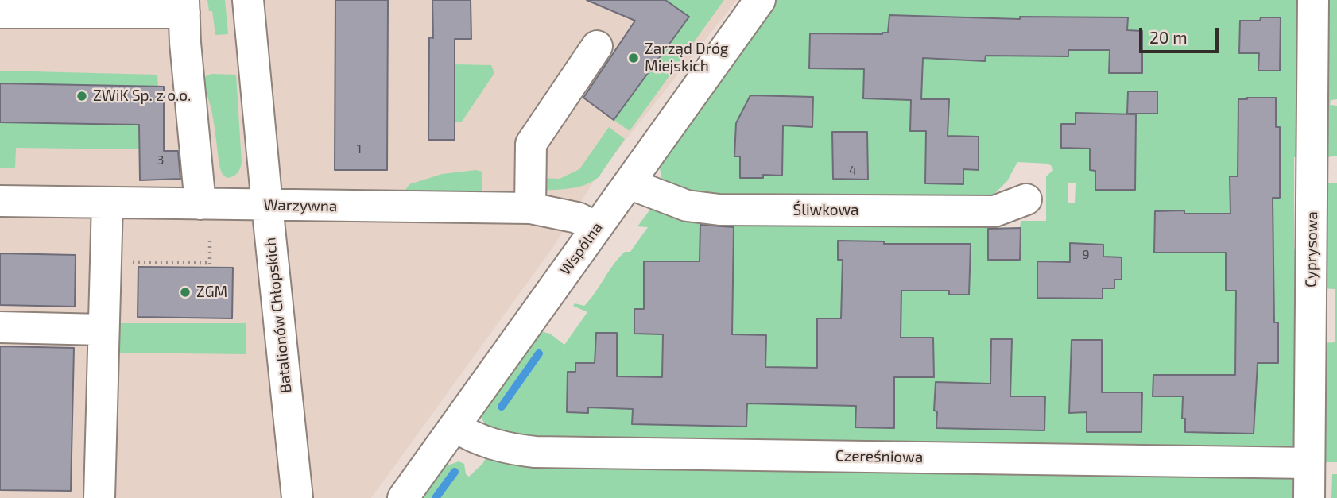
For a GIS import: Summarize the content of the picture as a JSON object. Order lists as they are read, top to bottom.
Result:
{
  "streets": {
    "street": [
      "Warzywna",
      "Śliwkowa",
      "Wspólna",
      "Cyprysowa",
      "Batalionów Chłopskich",
      "Czereśniowa"
    ]
  },
  "crossings": [
    ["Warzywna", "Wspólna"],
    ["Warzywna", "Batalionów Chłopskich"],
    ["Śliwkowa", "Wspólna"],
    ["Wspólna", "Czereśniowa"],
    ["Cyprysowa", "Czereśniowa"]
  ],
  "places": ["Zarząd Dróg Miejskich", "ZWiK Sp. z o.o.", "ZGM"],
  "house_numbers": [
    "1",
    "3",
    "4",
    "9"
  ],
  "scale_bar": "20 m"
}
